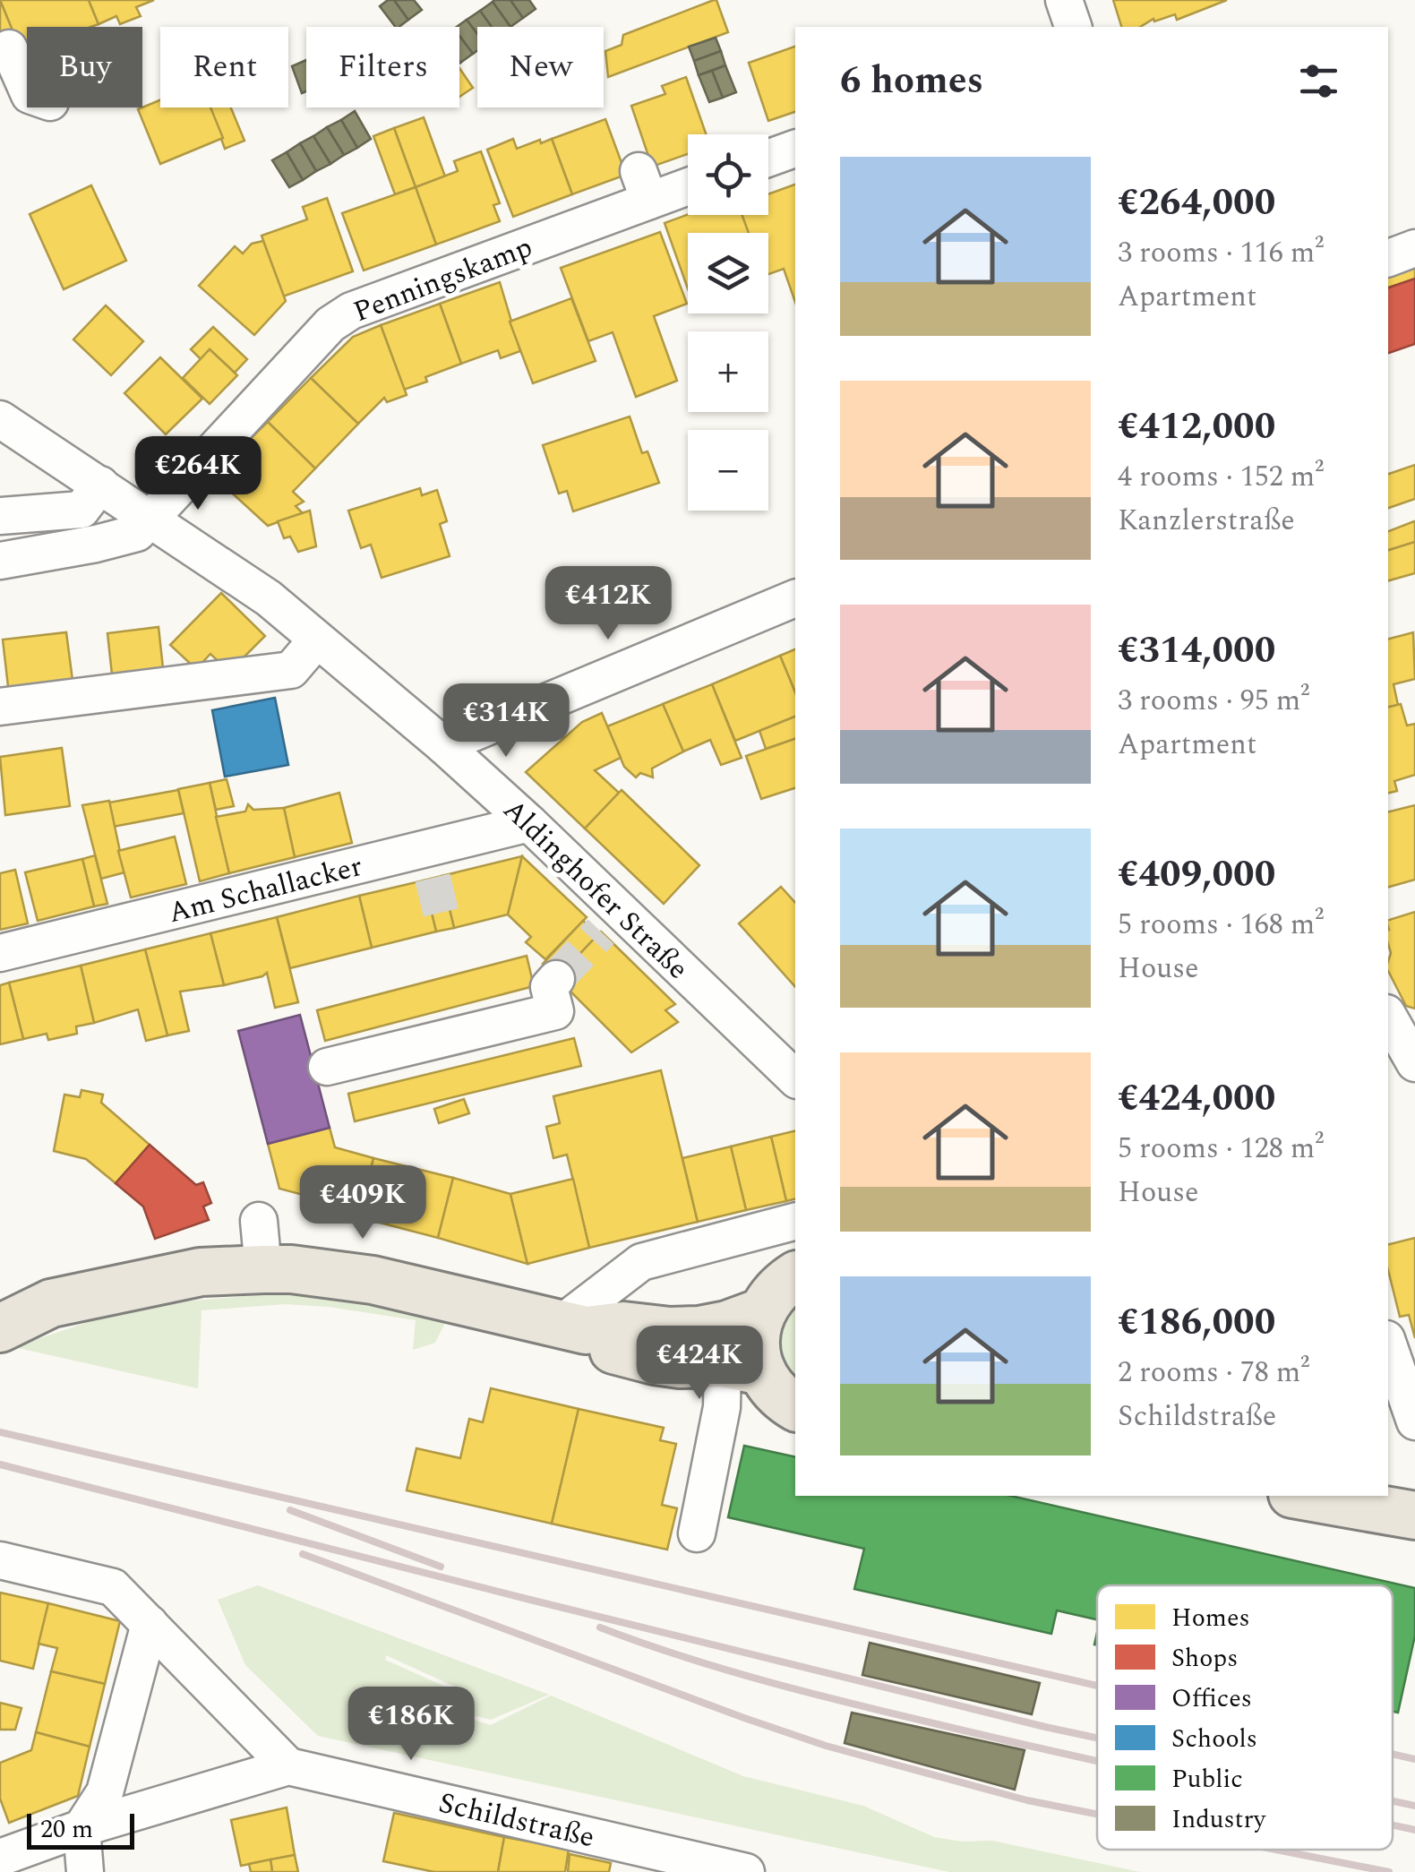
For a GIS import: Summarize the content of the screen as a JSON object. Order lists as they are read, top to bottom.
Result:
{
  "streets": {
    "street": [
      "Penningskamp",
      "Am Schallacker",
      "Aldinghofer Straße",
      "Schildstraße"
    ]
  },
  "crossings": [
    ["Penningskamp", "Aldinghofer Straße"],
    ["Am Schallacker", "Aldinghofer Straße"]
  ],
  "legend": [
    "Homes",
    "Shops",
    "Offices",
    "Schools",
    "Public",
    "Industry"
  ],
  "scale_bar": "20 m",
  "page": {
    "chip": [
      "Buy",
      "Rent",
      "Filters",
      "New"
    ],
    "heading": "6 homes",
    "map_buttons": ["+", "−"],
    "list": [
      {
        "name": "€264,000",
        "note": "3 rooms · 116 m² · Apartment"
      },
      {
        "name": "€412,000",
        "note": "4 rooms · 152 m² · Kanzlerstraße"
      },
      {
        "name": "€314,000",
        "note": "3 rooms · 95 m² · Apartment"
      },
      {
        "name": "€409,000",
        "note": "5 rooms · 168 m² · House"
      },
      {
        "name": "€424,000",
        "note": "5 rooms · 128 m² · House"
      },
      {
        "name": "€186,000",
        "note": "2 rooms · 78 m² · Schildstraße"
      }
    ],
    "price": [
      "€264K",
      "€412K",
      "€314K",
      "€409K",
      "€424K",
      "€186K"
    ],
    "scale": "20 m"
  }
}
